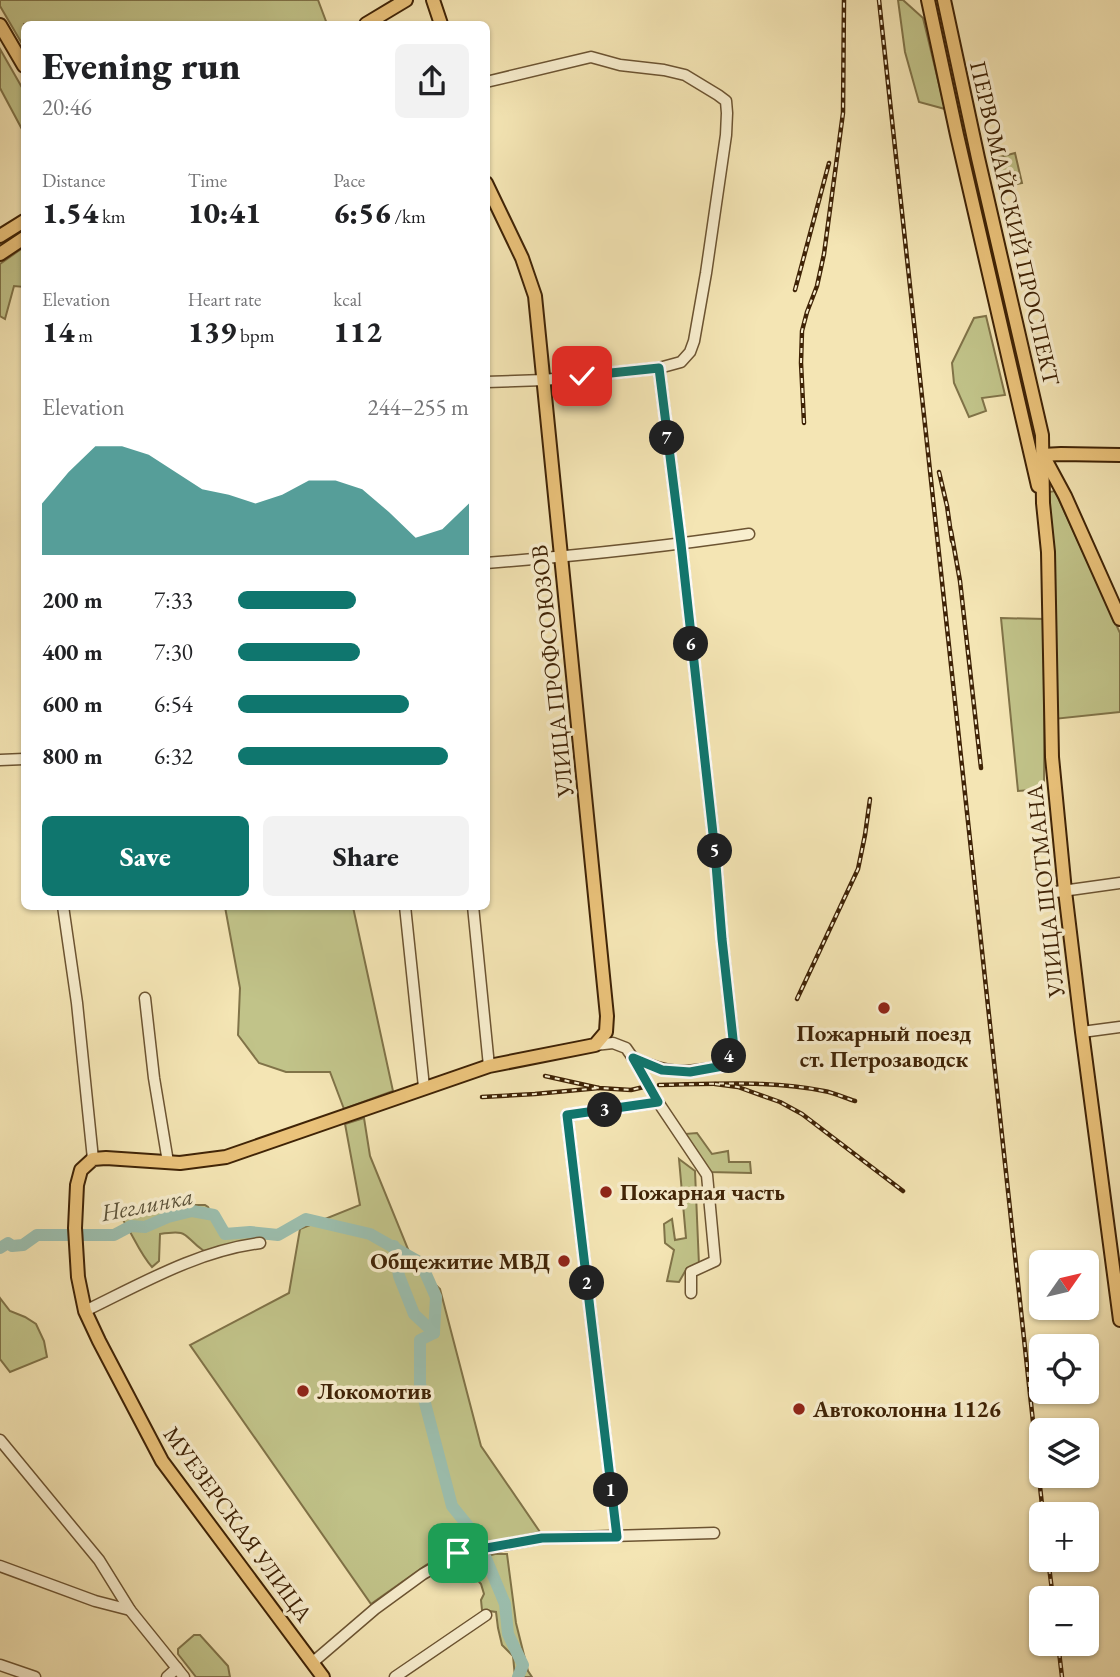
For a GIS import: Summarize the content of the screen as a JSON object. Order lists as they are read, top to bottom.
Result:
{
  "streets": {
    "main road": [
      "ПЕРВОМАЙСКИЙ ПРОСПЕКТ",
      "УЛИЦА ПРОФСОЮЗОВ",
      "УЛИЦА ШОТМАНА",
      "МУЕЗЕРСКАЯ УЛИЦА"
    ]
  },
  "crossings": [
    ["ПЕРВОМАЙСКИЙ ПРОСПЕКТ", "УЛИЦА ШОТМАНА"]
  ],
  "water": ["Неглинка"],
  "places": [
    "Пожарный поезд ст. Петрозаводск",
    "Пожарная часть",
    "Общежитие МВД",
    "Локомотив",
    "Автоколонна 1126"
  ],
  "north": "top right",
  "page": {
    "heading": ["Evening run", "20:46"],
    "stats": [
      ["Distance", "1.54 km"],
      ["Time", "10:41"],
      ["Pace", "6:56 /km"],
      ["Elevation", "14 m"],
      ["Heart rate", "139 bpm"],
      ["kcal", "112"]
    ],
    "chart": ["Elevation", "244–255 m"],
    "pins": [
      "7",
      "6",
      "5",
      "4",
      "3",
      "2",
      "1"
    ],
    "list": [
      {
        "name": "200 m",
        "note": "7:33"
      },
      {
        "name": "400 m",
        "note": "7:30"
      },
      {
        "name": "600 m",
        "note": "6:54"
      },
      {
        "name": "800 m",
        "note": "6:32"
      }
    ],
    "buttons": ["Save", "Share"],
    "map_buttons": ["+", "−"]
  }
}
